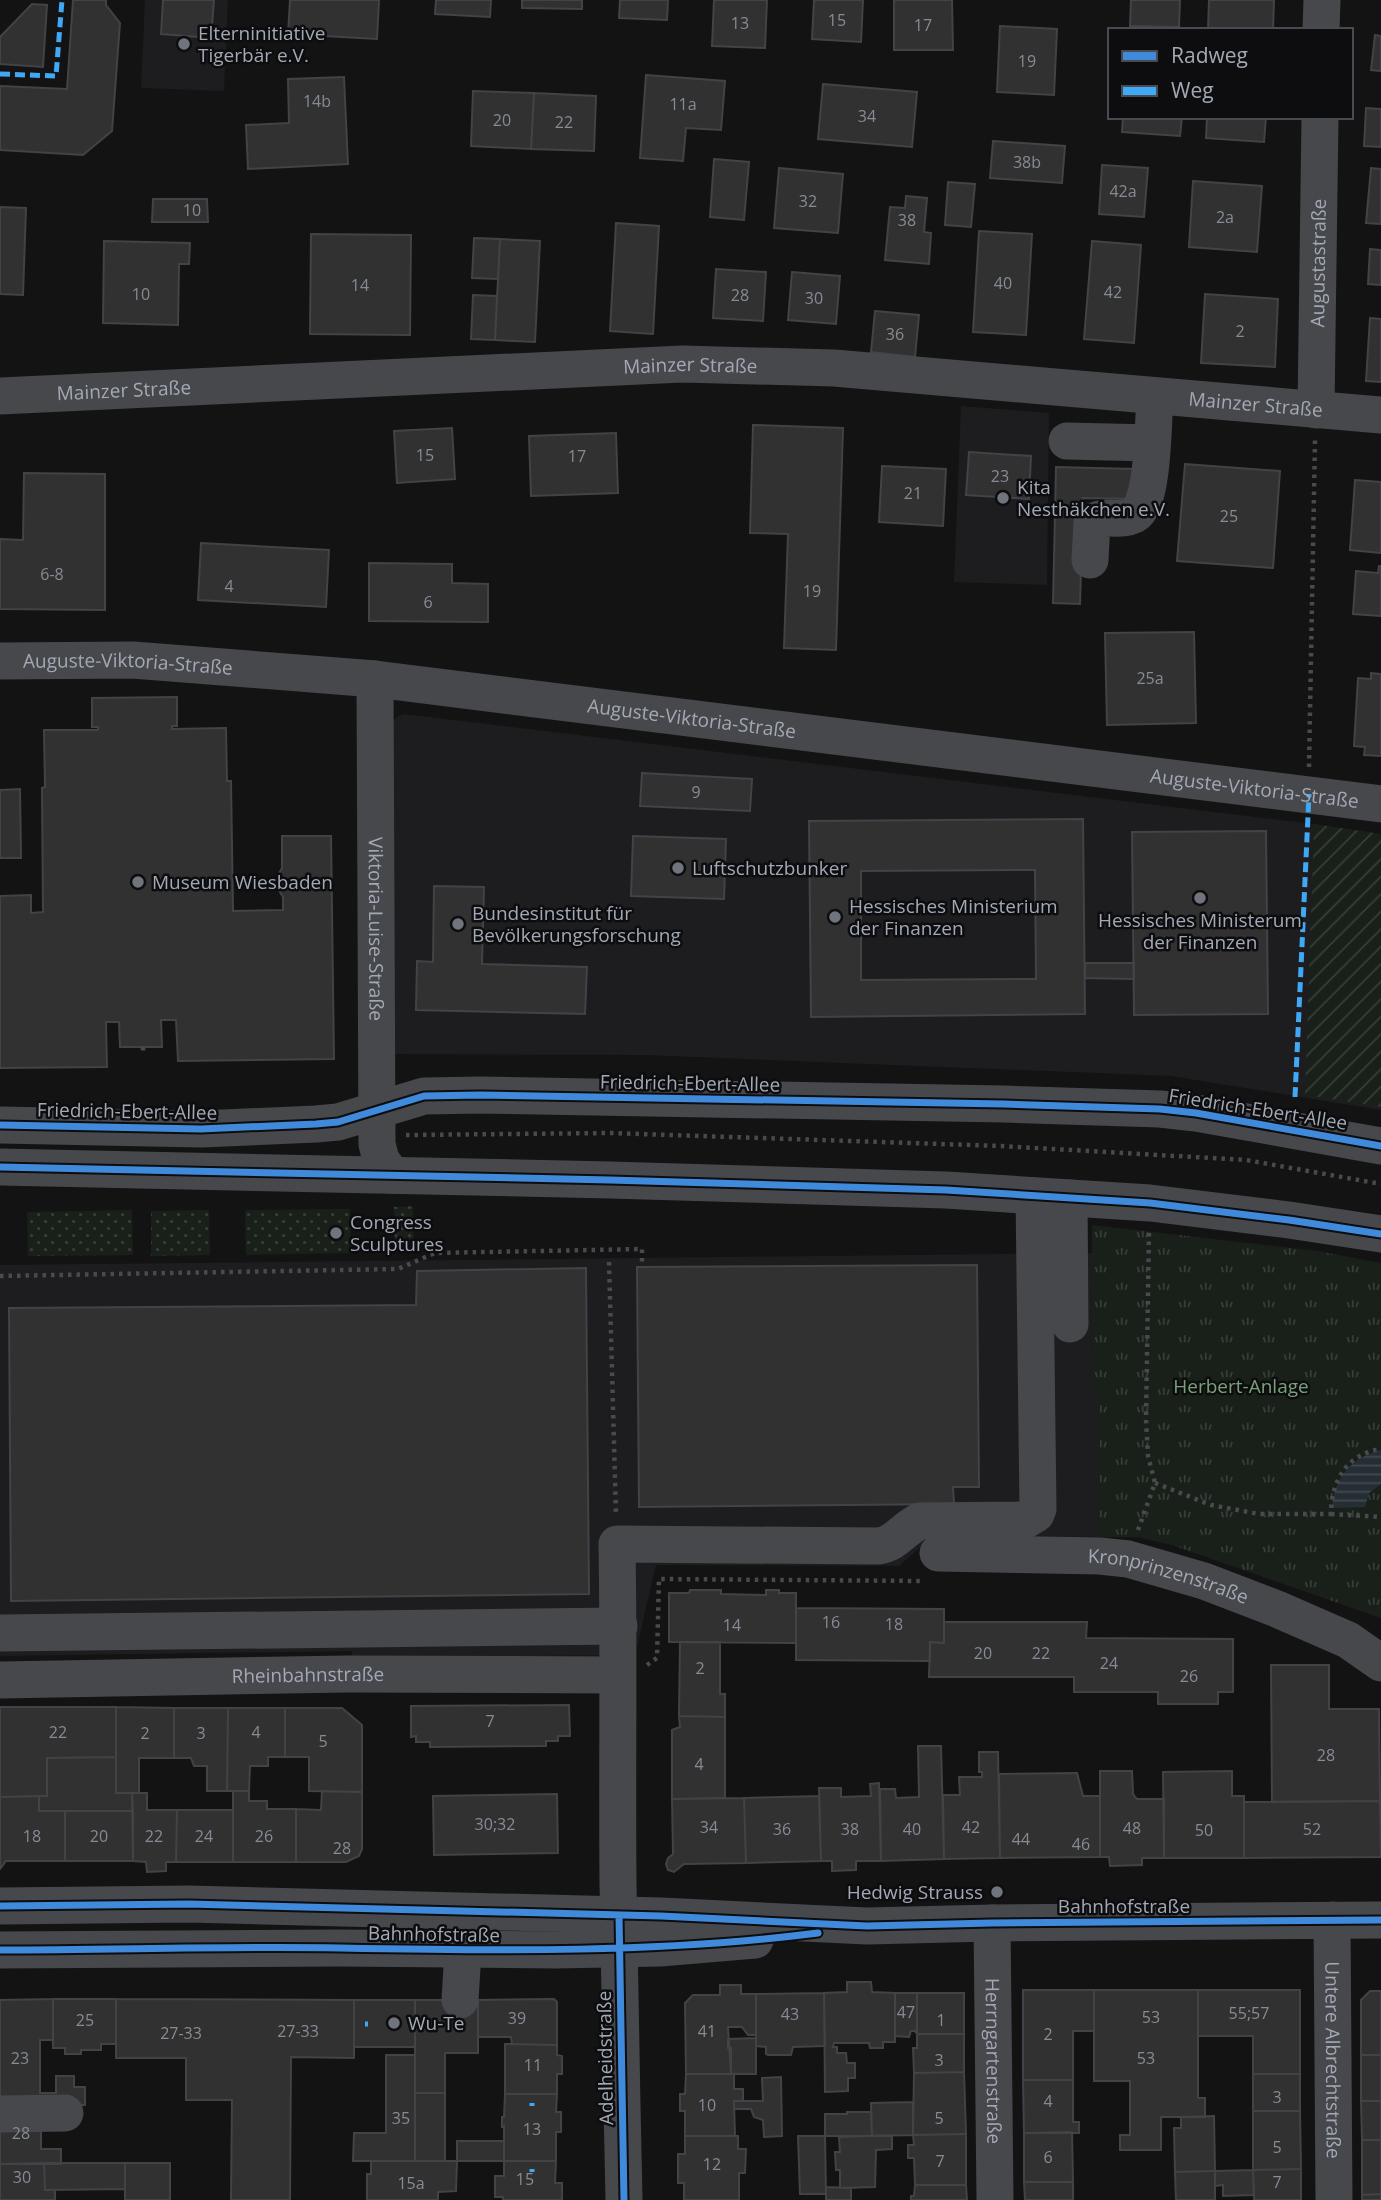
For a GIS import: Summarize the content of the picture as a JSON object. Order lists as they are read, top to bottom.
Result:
{
  "streets": {
    "street": [
      "Augustastraße",
      "Mainzer Straße",
      "Auguste-Viktoria-Straße",
      "Viktoria-Luise-Straße",
      "Friedrich-Ebert-Allee",
      "Kronprinzenstraße",
      "Rheinbahnstraße",
      "Bahnhofstraße",
      "Adelheidstraße",
      "Untere Albrechtstraße",
      "Herrngartenstraße"
    ]
  },
  "crossings": [
    ["Augustastraße", "Mainzer Straße"],
    ["Auguste-Viktoria-Straße", "Viktoria-Luise-Straße"],
    ["Viktoria-Luise-Straße", "Friedrich-Ebert-Allee"],
    ["Rheinbahnstraße", "Adelheidstraße"],
    ["Bahnhofstraße", "Adelheidstraße"],
    ["Bahnhofstraße", "Untere Albrechtstraße"],
    ["Bahnhofstraße", "Herrngartenstraße"]
  ],
  "parks": ["Herbert-Anlage"],
  "places": [
    "Elterninitiative Tigerbär e.V.",
    "Kita Nesthäkchen e.V.",
    "Luftschutzbunker",
    "Museum Wiesbaden",
    "Hessisches Ministerum der Finanzen",
    "Hessisches Ministerium der Finanzen",
    "Bundesinstitut für Bevölkerungsforschung",
    "Congress Sculptures",
    "Hedwig Strauss",
    "Wu-Te"
  ],
  "house_numbers": [
    "15",
    "13",
    "17",
    "19",
    "14b",
    "11a",
    "34",
    "20",
    "22",
    "38b",
    "42a",
    "32",
    "10",
    "2a",
    "38",
    "40",
    "14",
    "42",
    "10",
    "28",
    "30",
    "2",
    "36",
    "15",
    "17",
    "23",
    "21",
    "25",
    "6-8",
    "4",
    "19",
    "6",
    "25a",
    "9",
    "16",
    "18",
    "14",
    "20",
    "22",
    "24",
    "2",
    "26",
    "7",
    "22",
    "4",
    "2",
    "3",
    "5",
    "28",
    "4",
    "30;32",
    "34",
    "42",
    "48",
    "36",
    "38",
    "40",
    "52",
    "50",
    "18",
    "20",
    "22",
    "24",
    "26",
    "44",
    "46",
    "28",
    "47",
    "55;57",
    "43",
    "53",
    "39",
    "25",
    "1",
    "27-33",
    "41",
    "27-33",
    "2",
    "23",
    "53",
    "3",
    "11",
    "3",
    "4",
    "10",
    "35",
    "5",
    "13",
    "28",
    "5",
    "6",
    "7",
    "12",
    "30",
    "15",
    "7",
    "15a"
  ],
  "legend": ["Radweg", "Weg"]
}
